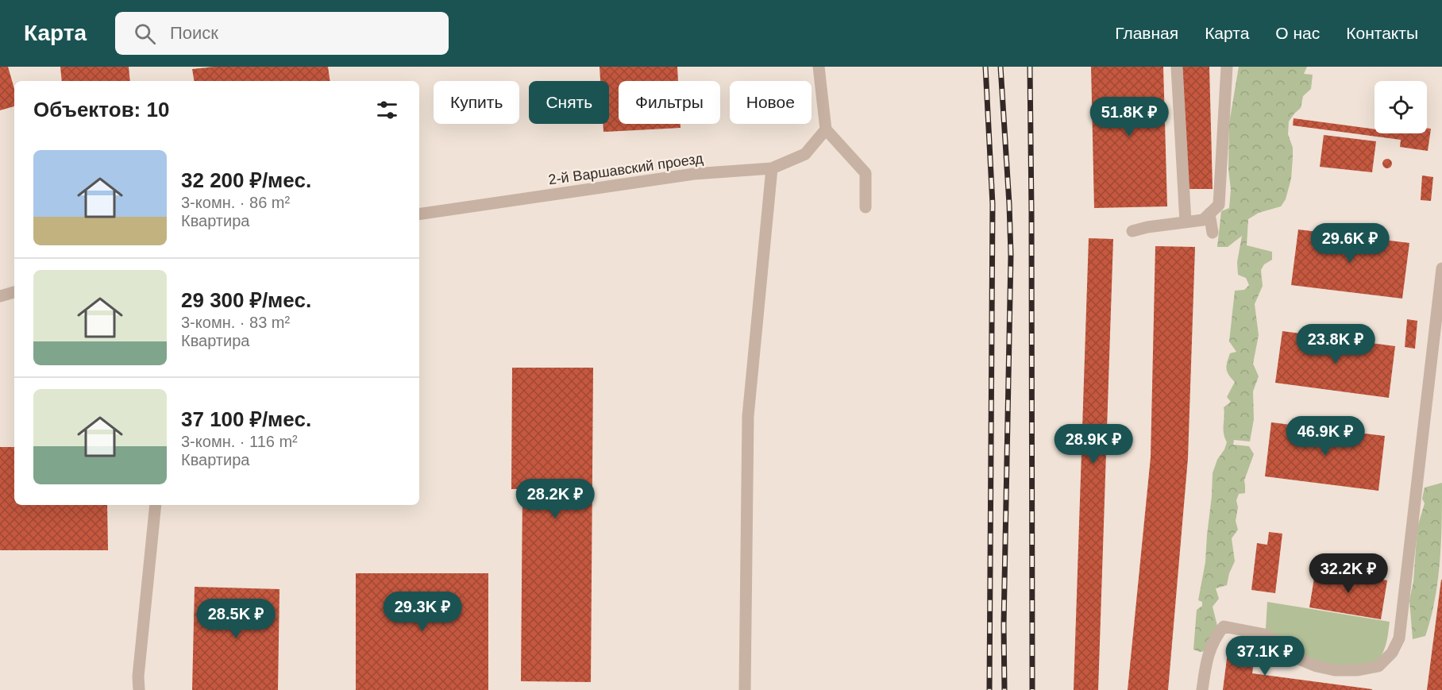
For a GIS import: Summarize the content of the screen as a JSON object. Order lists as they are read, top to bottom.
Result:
{
  "streets": {
    "street": ["2-й Варшавский проезд"]
  },
  "page": {
    "header": "Карта",
    "search": "Поиск",
    "nav": [
      "Главная",
      "Карта",
      "О нас",
      "Контакты"
    ],
    "chip": [
      "Купить",
      "Снять",
      "Фильтры",
      "Новое"
    ],
    "heading": "Объектов: 10",
    "price": [
      "51.8K ₽",
      "29.6K ₽",
      "23.8K ₽",
      "46.9K ₽",
      "28.9K ₽",
      "28.2K ₽",
      "32.2K ₽",
      "29.3K ₽",
      "28.5K ₽",
      "37.1K ₽"
    ],
    "list": [
      {
        "name": "32 200 ₽/мес.",
        "note": "3-комн. · 86 m² · Квартира"
      },
      {
        "name": "29 300 ₽/мес.",
        "note": "3-комн. · 83 m² · Квартира"
      },
      {
        "name": "37 100 ₽/мес.",
        "note": "3-комн. · 116 m² · Квартира"
      }
    ]
  }
}
